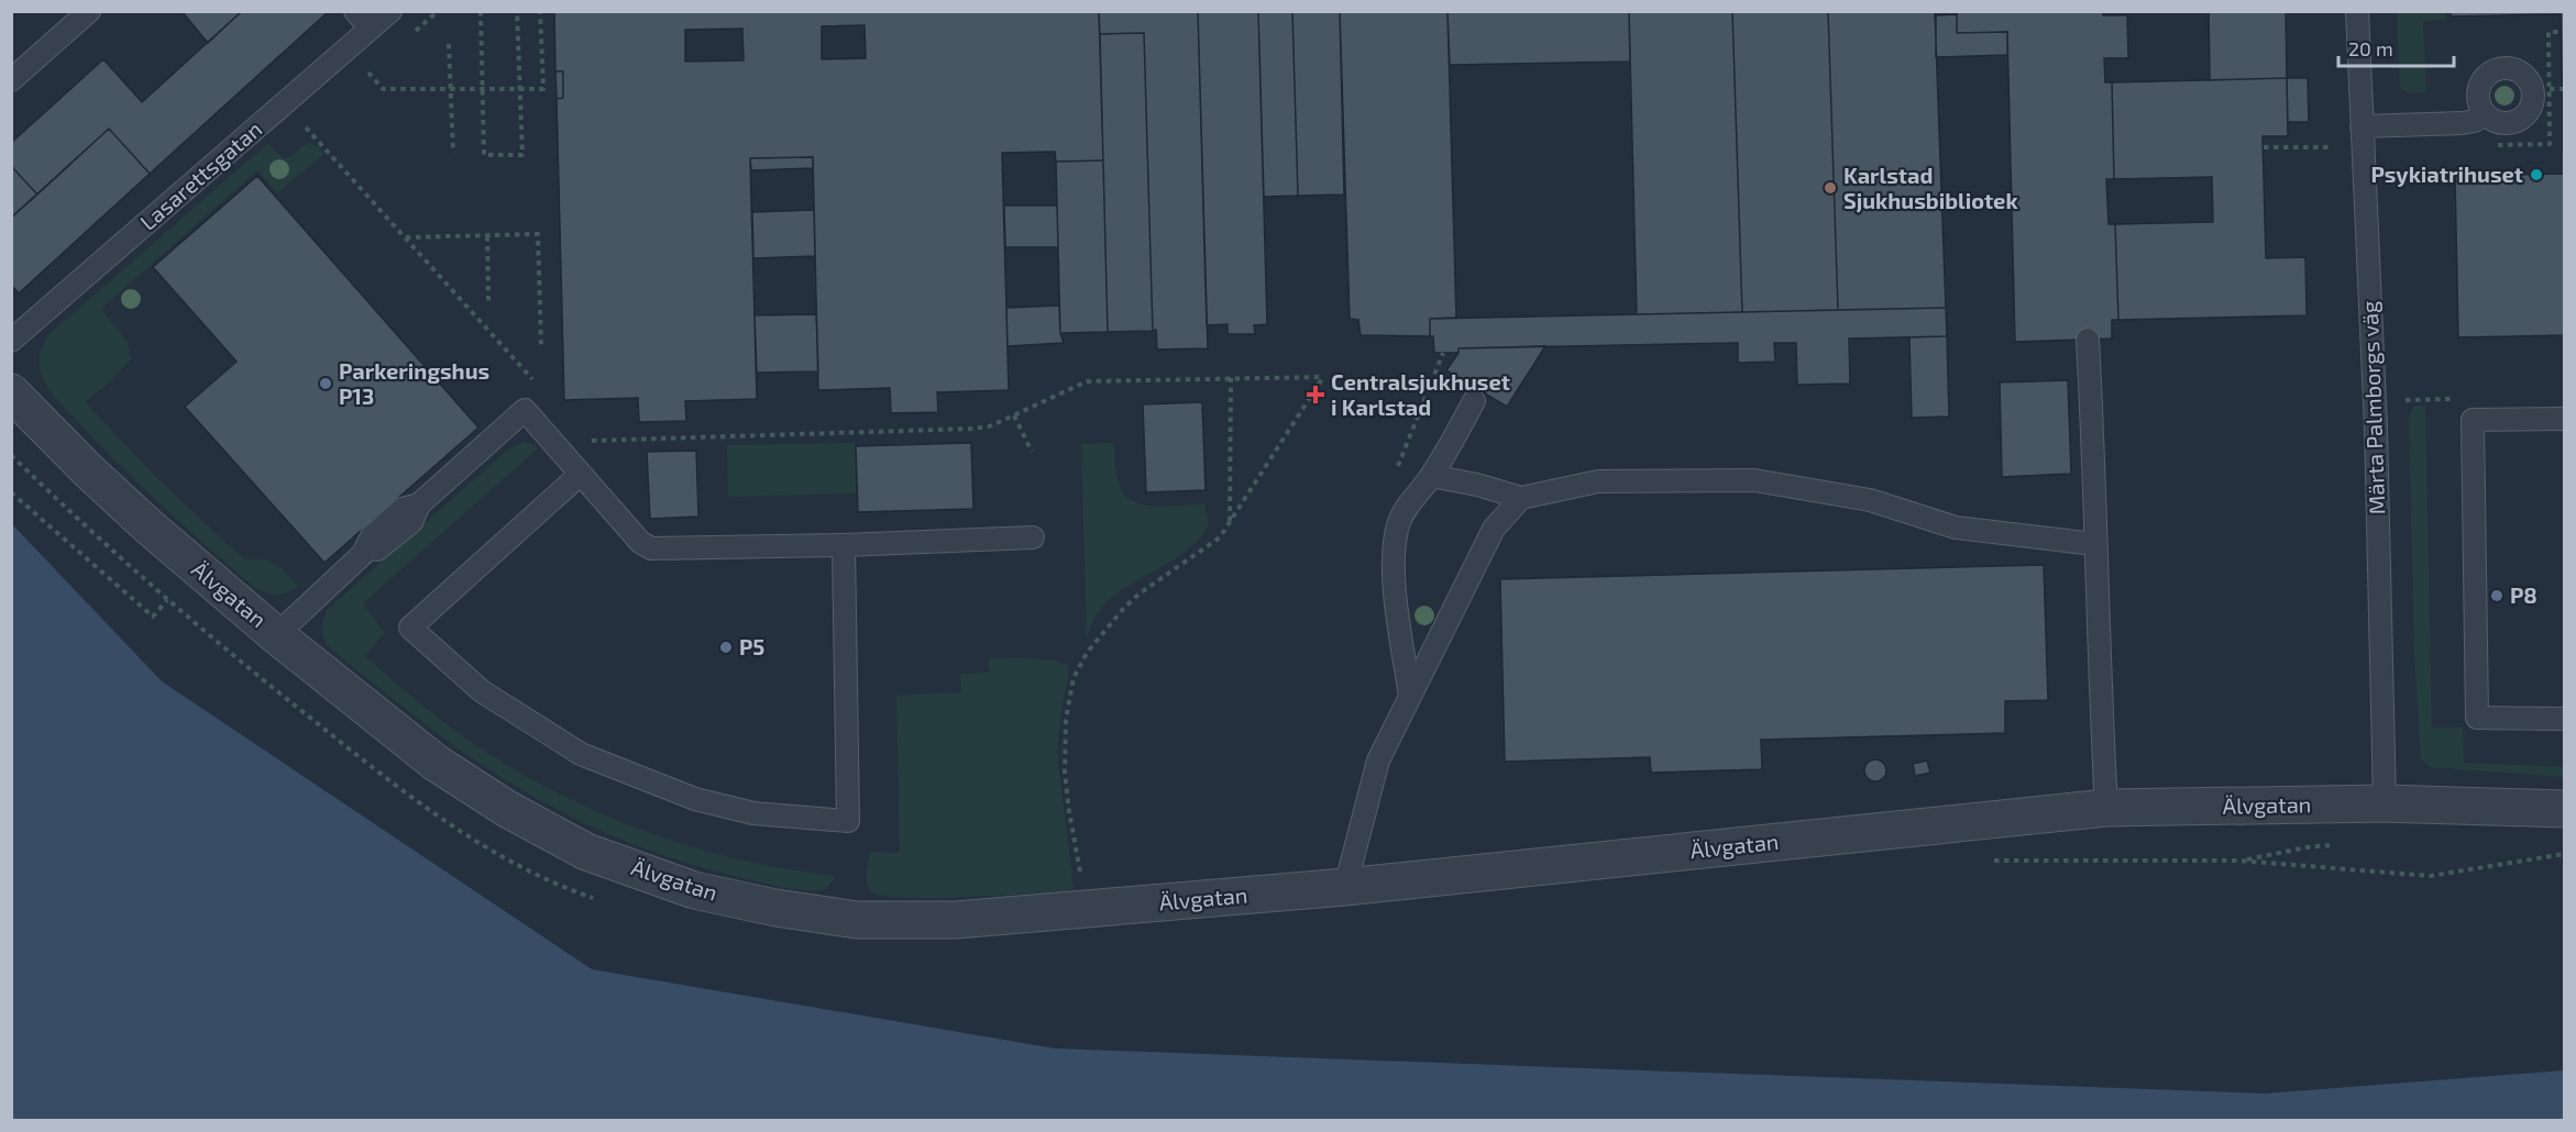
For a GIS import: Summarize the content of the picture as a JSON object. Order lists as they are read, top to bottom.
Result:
{
  "streets": {
    "street": ["Älvgatan"],
    "lane": ["Lasarettsgatan", "Märta Palmborgs väg"]
  },
  "crossings": [
    ["Märta Palmborgs väg", "Älvgatan"]
  ],
  "places": {
    "other": [
      "Psykiatrihuset",
      "Karlstad Sjukhusbibliotek",
      "Parkeringshus P13",
      "P8",
      "P5"
    ],
    "health": ["Centralsjukhuset i Karlstad"]
  },
  "scale_bar": "20 m"
}
